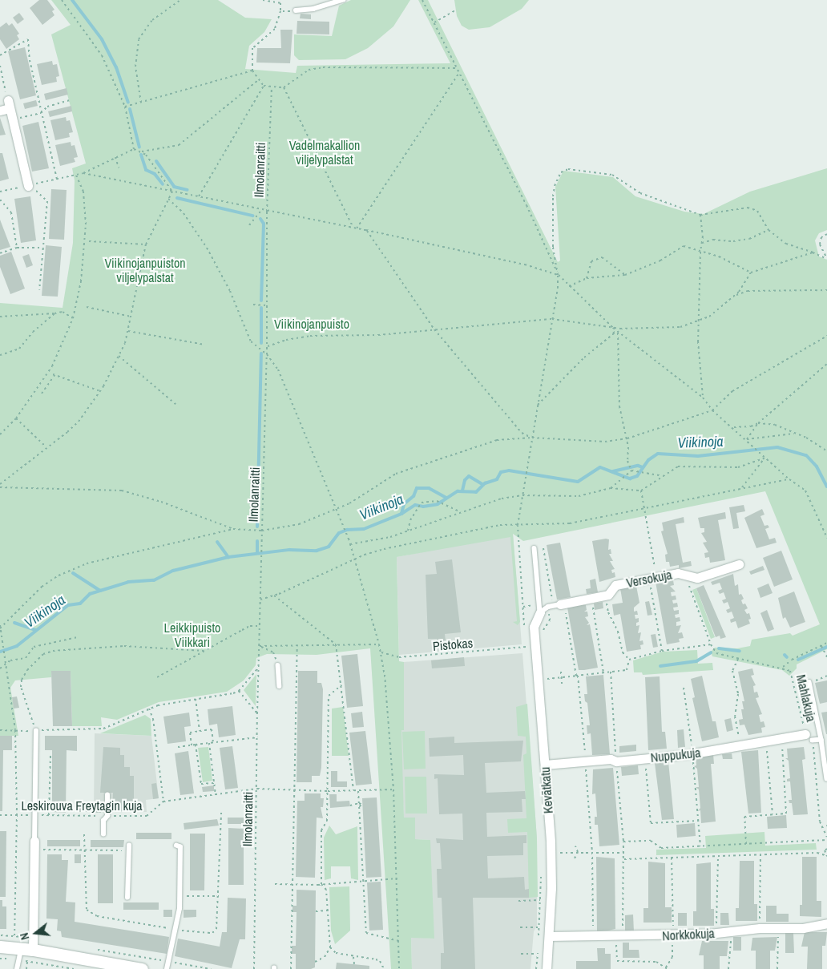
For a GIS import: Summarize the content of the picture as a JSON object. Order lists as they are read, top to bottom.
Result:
{
  "streets": {
    "street": [
      "Versokuja",
      "Nuppukuja",
      "Kevätkatu",
      "Norkkokuja"
    ],
    "path": [
      "Ilmolanraitti",
      "Pistokas",
      "Mahlakuja",
      "Leskirouva Freytagin kuja"
    ]
  },
  "crossings": [
    ["Versokuja", "Kevätkatu"],
    ["Mahlakuja", "Nuppukuja"],
    ["Nuppukuja", "Kevätkatu"],
    ["Kevätkatu", "Norkkokuja"]
  ],
  "water": ["Viikinoja"],
  "parks": [
    "Vadelmakallion viljelypalstat",
    "Viikinojanpuiston viljelypalstat",
    "Viikinojanpuisto",
    "Leikkipuisto Viikkari"
  ],
  "north": "left"
}
